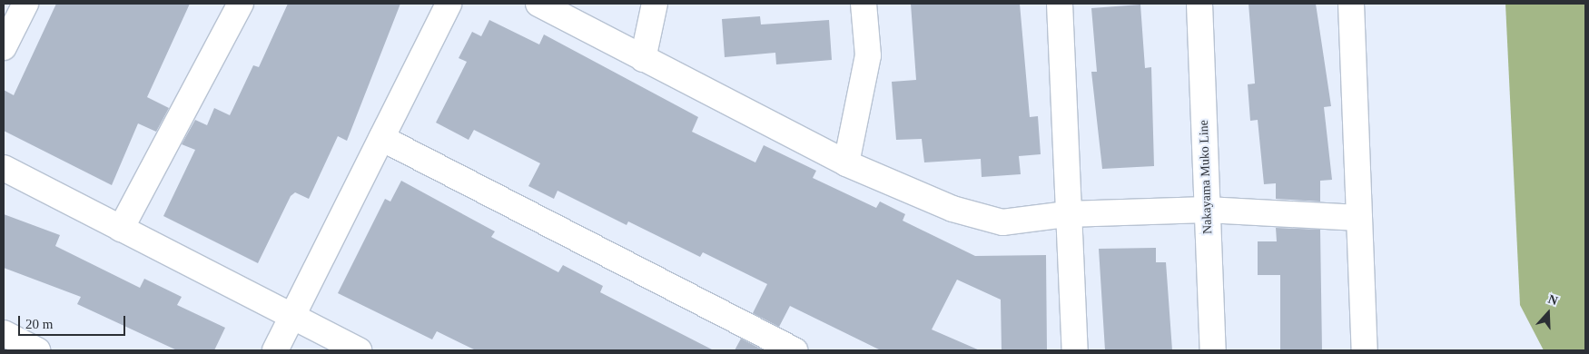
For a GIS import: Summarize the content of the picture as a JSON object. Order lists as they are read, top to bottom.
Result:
{
  "streets": {
    "street": ["Nakayama Muko Line"]
  },
  "scale_bar": "20 m",
  "north": "top"
}
